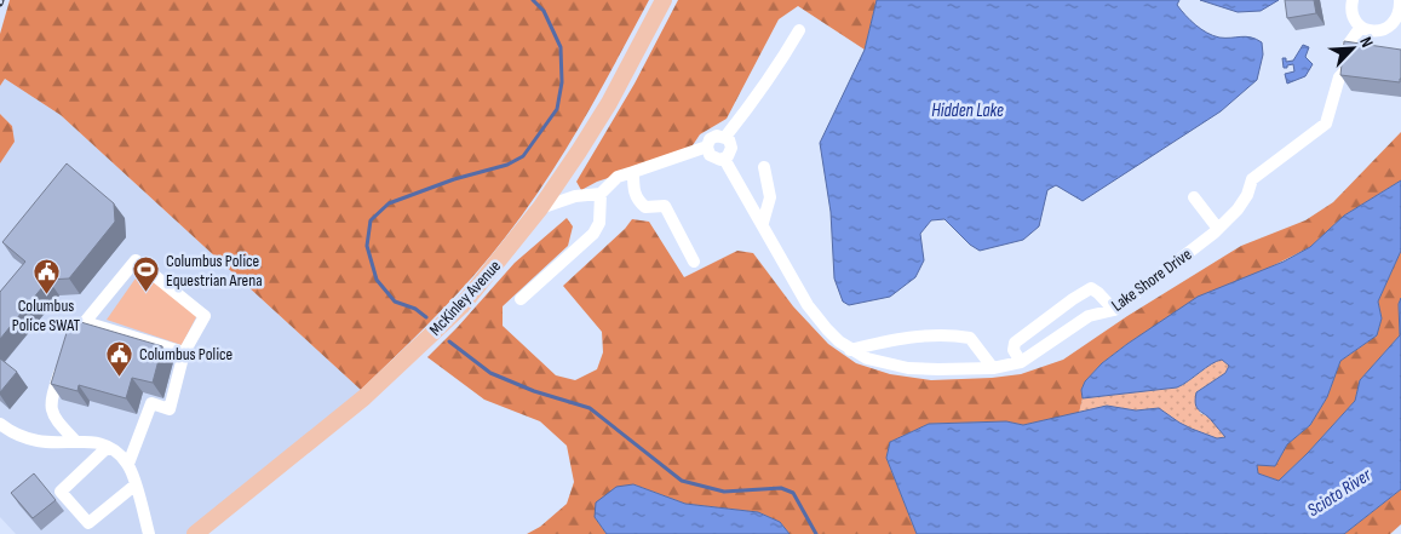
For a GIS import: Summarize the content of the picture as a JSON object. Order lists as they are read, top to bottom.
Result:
{
  "streets": {
    "main road": ["McKinley Avenue"],
    "street": ["Lake Shore Drive"]
  },
  "water": ["Hidden Lake", "Scioto River"],
  "places": {
    "sports": ["Columbus Police Equestrian Arena"],
    "public building": ["Columbus Police SWAT", "Columbus Police"]
  },
  "north": "top right"
}
